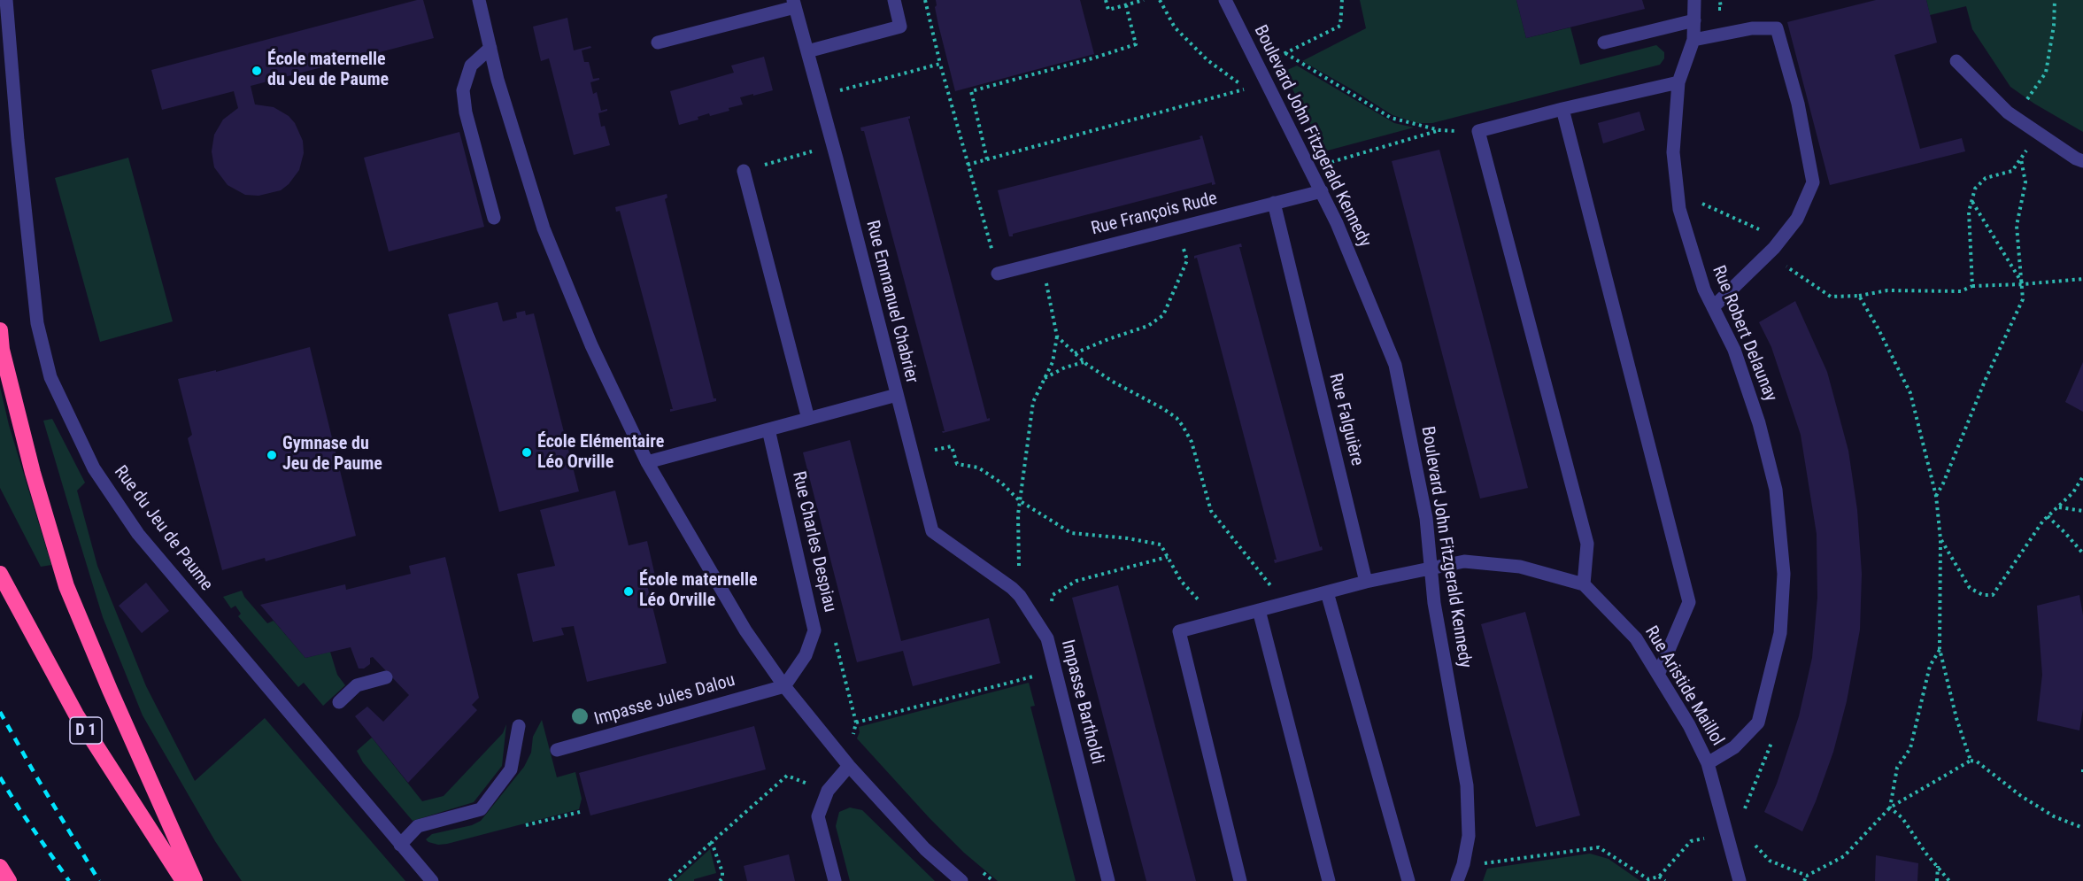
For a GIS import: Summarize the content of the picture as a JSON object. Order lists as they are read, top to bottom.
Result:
{
  "streets": {
    "highway": ["D 1"],
    "street": [
      "Boulevard John Fitzgerald Kennedy",
      "Rue François Rude",
      "Rue Emmanuel Chabrier",
      "Rue Robert Delaunay",
      "Rue Falguière",
      "Rue du Jeu de Paume",
      "Rue Charles Despiau",
      "Rue Aristide Maillol",
      "Impasse Jules Dalou",
      "Impasse Bartholdi"
    ]
  },
  "crossings": [
    ["Boulevard John Fitzgerald Kennedy", "Rue François Rude"],
    ["Rue François Rude", "Rue Falguière"],
    ["Rue Emmanuel Chabrier", "Rue Charles Despiau"],
    ["Rue Emmanuel Chabrier", "Impasse Bartholdi"],
    ["Rue Robert Delaunay", "Rue Aristide Maillol"],
    ["Rue Charles Despiau", "Impasse Jules Dalou"]
  ],
  "places": [
    "École maternelle du Jeu de Paume",
    "École Elémentaire Léo Orville",
    "Gymnase du Jeu de Paume",
    "École maternelle Léo Orville"
  ]
}
